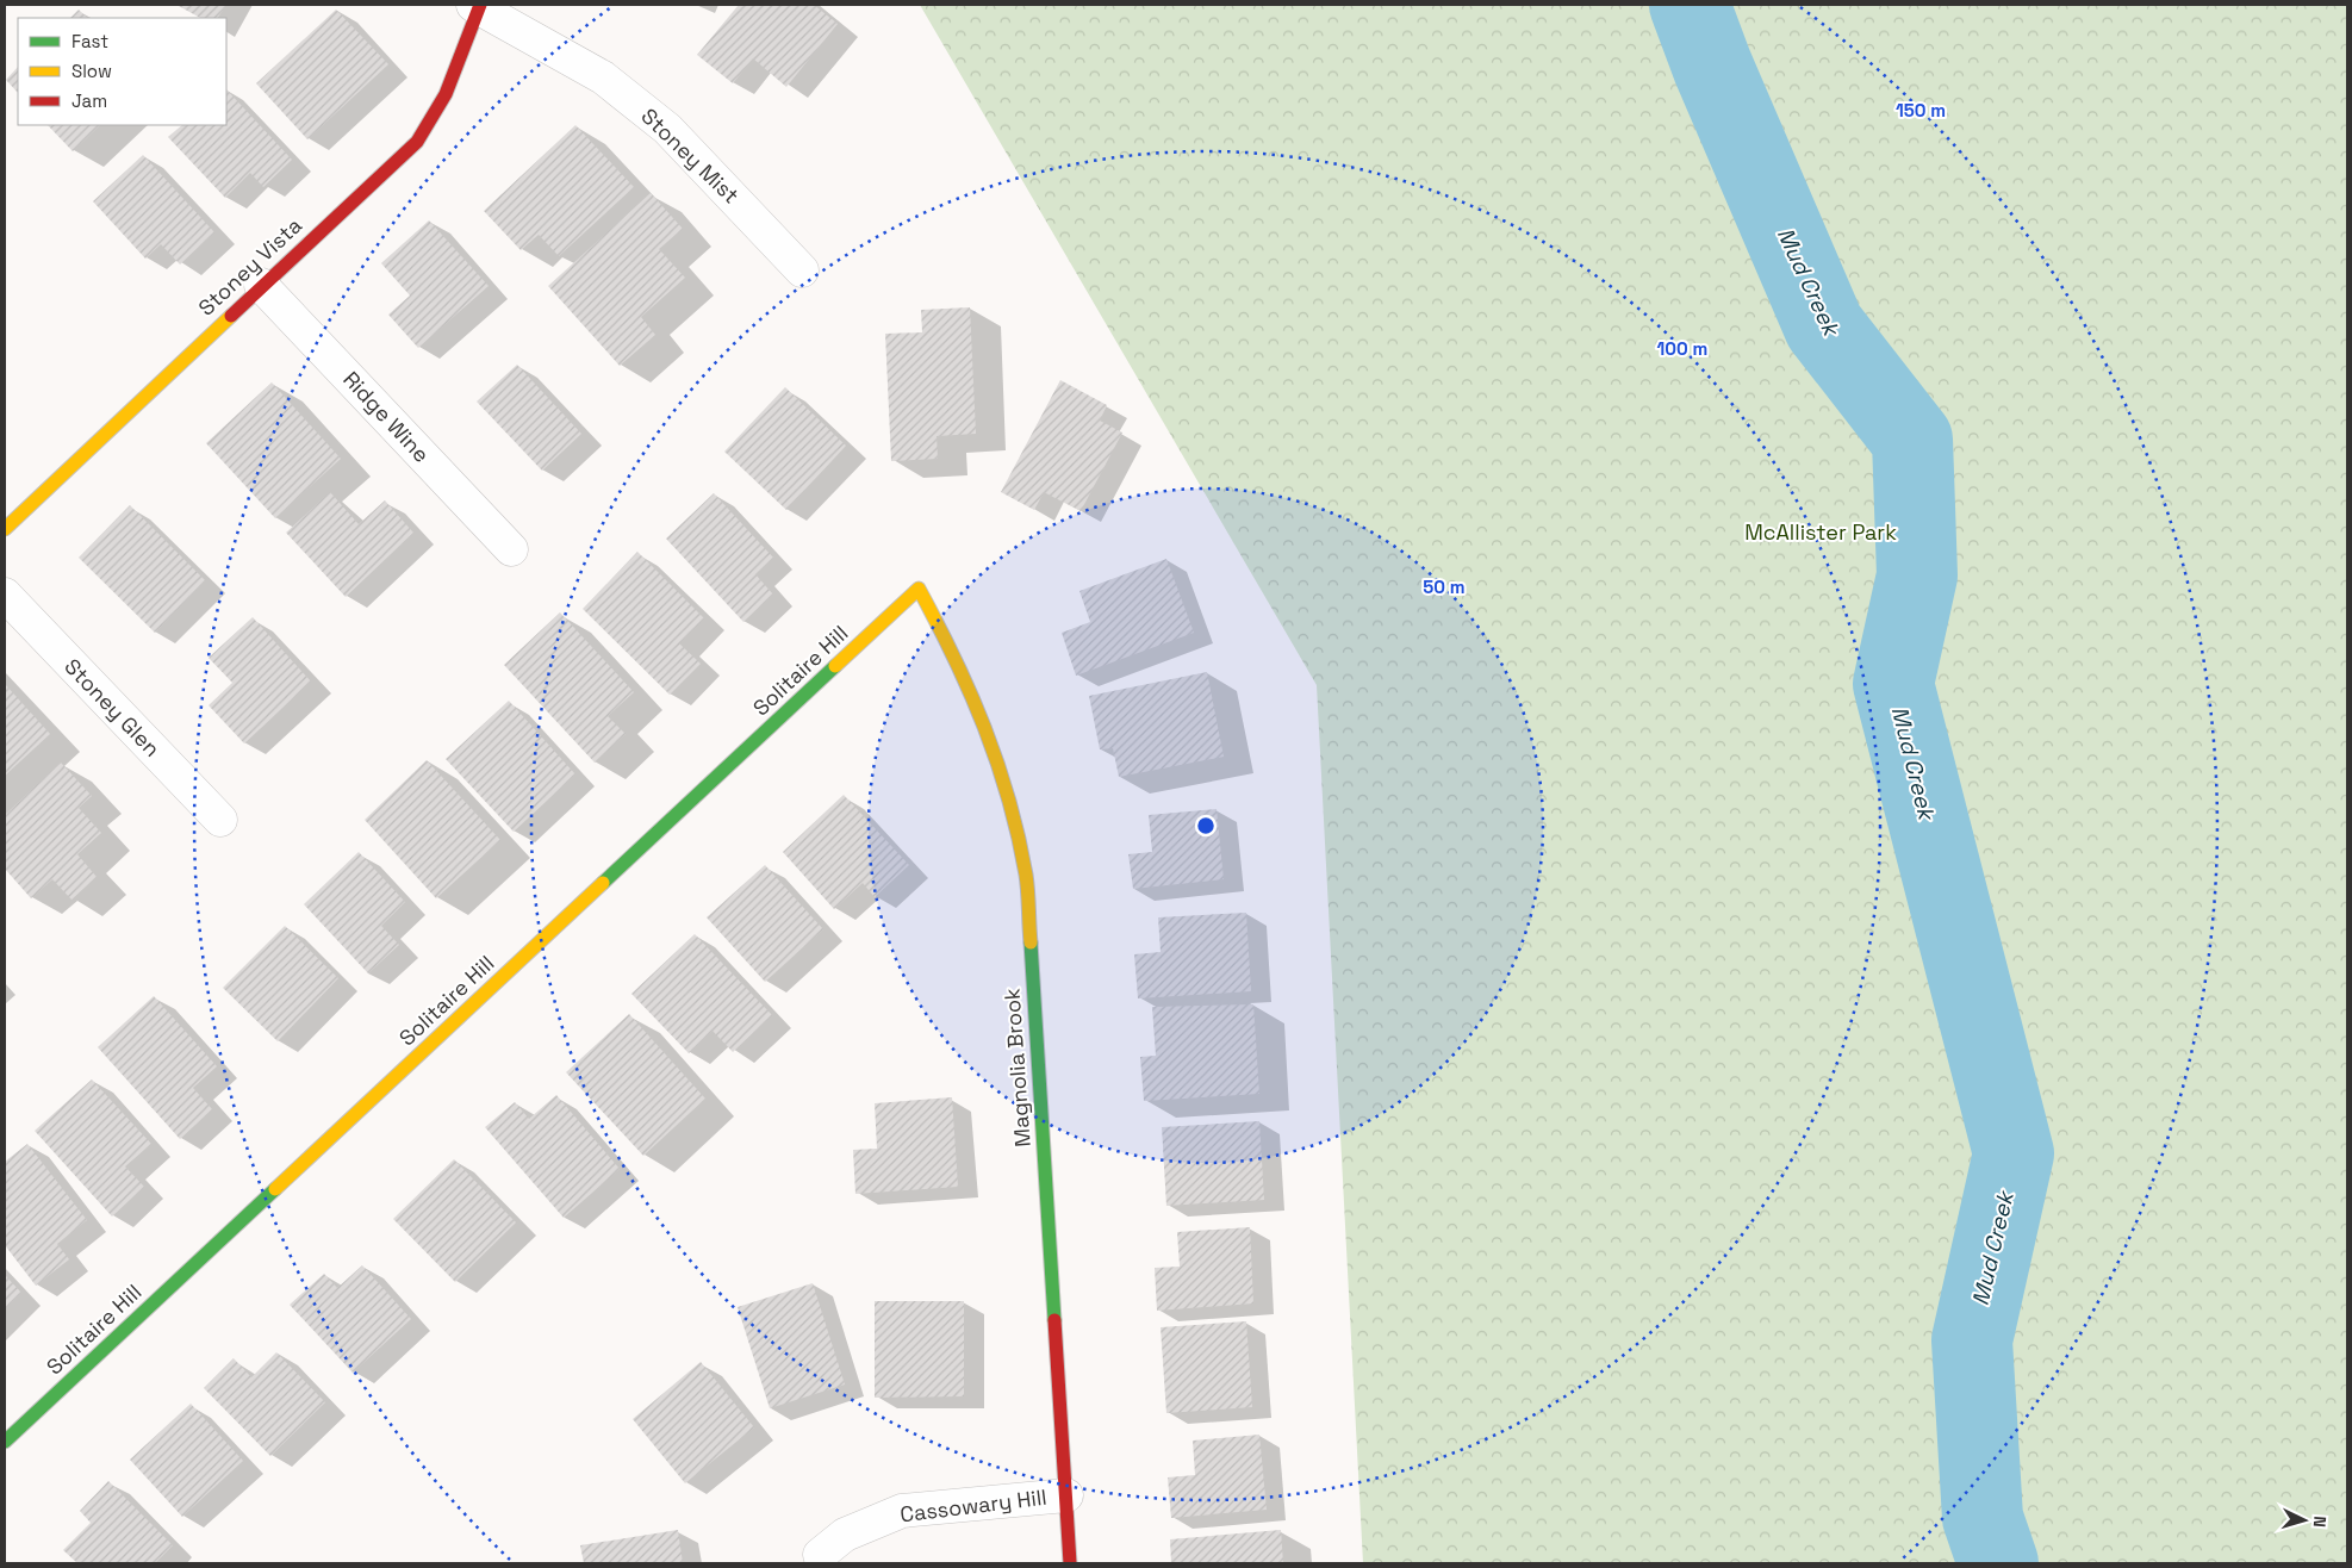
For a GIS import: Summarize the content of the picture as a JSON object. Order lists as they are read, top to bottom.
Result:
{
  "streets": {
    "street": [
      "Stoney Mist",
      "Stoney Vista",
      "Ridge Wine",
      "Solitaire Hill",
      "Stoney Glen",
      "Magnolia Brook",
      "Cassowary Hill"
    ]
  },
  "crossings": [
    ["Stoney Mist", "Stoney Vista"],
    ["Stoney Vista", "Ridge Wine"],
    ["Solitaire Hill", "Magnolia Brook"],
    ["Magnolia Brook", "Cassowary Hill"]
  ],
  "water": ["Mud Creek"],
  "parks": ["McAllister Park"],
  "legend": ["Fast", "Slow", "Jam"],
  "north": "right",
  "rings": ["150 m", "100 m", "50 m"]
}
